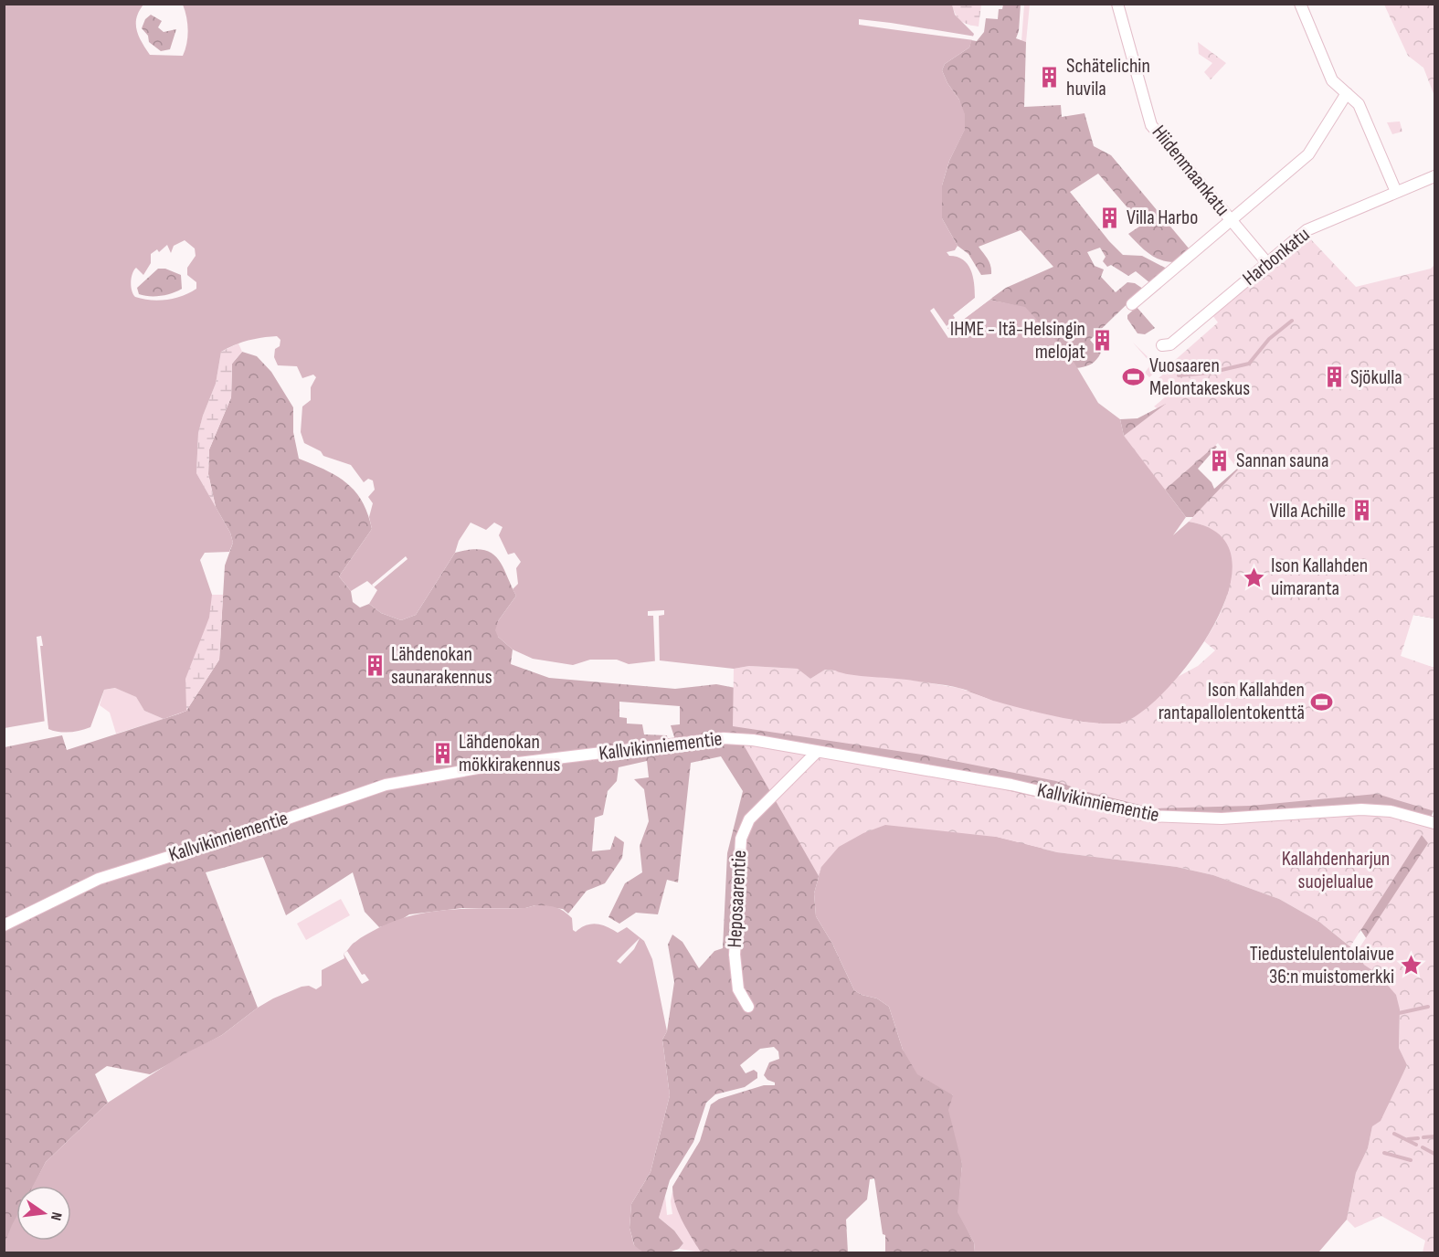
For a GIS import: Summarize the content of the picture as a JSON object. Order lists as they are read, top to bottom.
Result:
{
  "streets": {
    "street": [
      "Hiidenmaankatu",
      "Harbonkatu",
      "Kallvikinniementie",
      "Heposaarentie"
    ]
  },
  "crossings": [
    ["Hiidenmaankatu", "Harbonkatu"],
    ["Kallvikinniementie", "Heposaarentie"]
  ],
  "parks": ["Kallahdenharjun suojelualue"],
  "places": {
    "building": [
      "Schätelichin huvila",
      "Villa Harbo",
      "IHME - Itä-Helsingin melojat",
      "Sjökulla",
      "Sannan sauna",
      "Villa Achille",
      "Lähdenokan saunarakennus",
      "Lähdenokan mökkirakennus"
    ],
    "sports": ["Vuosaaren Melontakeskus", "Ison Kallahden rantapallolentokenttä"],
    "place": ["Ison Kallahden uimaranta", "Tiedustelulentolaivue 36:n muistomerkki"]
  },
  "north": "right"
}
